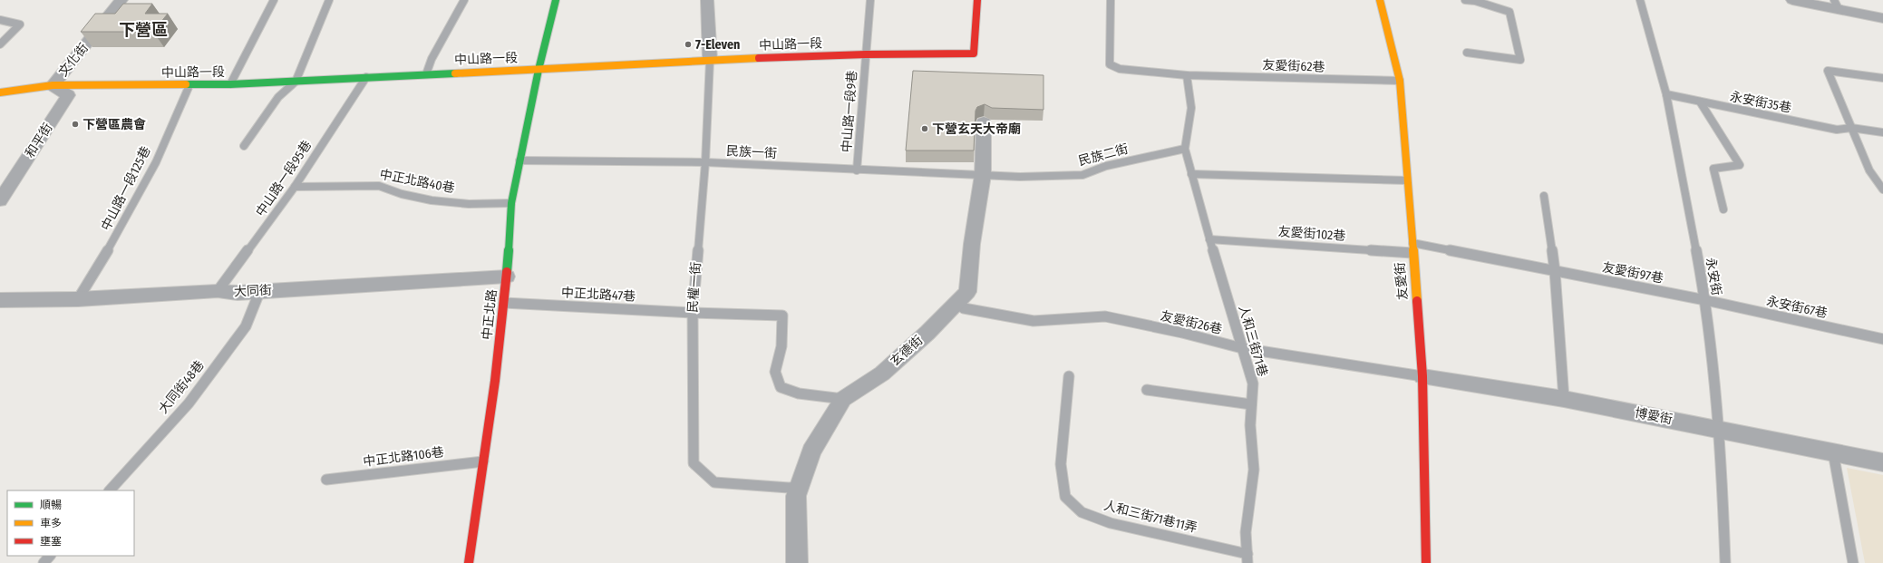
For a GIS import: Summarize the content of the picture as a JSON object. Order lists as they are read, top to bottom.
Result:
{
  "streets": {
    "street": [
      "中山路一段",
      "文化街",
      "和平街",
      "友愛街",
      "民權一街",
      "大同街",
      "中正北路",
      "玄德街",
      "博愛街"
    ],
    "lane": [
      "友愛街62巷",
      "永安街35巷",
      "中山路一段9巷",
      "民族一街",
      "民族二街",
      "中山路一段95巷",
      "中正北路40巷",
      "中山路一段125巷",
      "友愛街102巷",
      "友愛街97巷",
      "永安街",
      "中正北路47巷",
      "永安街67巷",
      "友愛街26巷",
      "人和三街71巷",
      "大同街48巷",
      "中正北路106巷",
      "人和三街71巷11弄"
    ]
  },
  "crossings": [
    ["中山路一段", "文化街"],
    ["中山路一段", "中山路一段9巷"],
    ["中山路一段", "和平街"],
    ["中山路一段", "中山路一段95巷"],
    ["中山路一段", "中山路一段125巷"],
    ["中山路一段", "民權一街"],
    ["中山路一段", "中正北路"],
    ["文化街", "和平街"],
    ["友愛街62巷", "友愛街"],
    ["友愛街62巷", "人和三街71巷"],
    ["永安街35巷", "永安街"],
    ["中山路一段9巷", "民族一街"],
    ["民族一街", "民族二街"],
    ["民族一街", "民權一街"],
    ["民族一街", "中正北路"],
    ["民族一街", "玄德街"],
    ["民族二街", "人和三街71巷"],
    ["民族二街", "玄德街"],
    ["中山路一段95巷", "中正北路40巷"],
    ["中山路一段95巷", "大同街"],
    ["中正北路40巷", "中正北路"],
    ["中山路一段125巷", "大同街"],
    ["友愛街102巷", "友愛街"],
    ["友愛街102巷", "人和三街71巷"],
    ["友愛街97巷", "永安街"],
    ["友愛街97巷", "友愛街"],
    ["友愛街97巷", "永安街67巷"],
    ["永安街", "永安街67巷"],
    ["永安街", "博愛街"],
    ["友愛街", "友愛街26巷"],
    ["友愛街", "博愛街"],
    ["民權一街", "中正北路47巷"],
    ["民權一街", "玄德街"],
    ["大同街", "中正北路"],
    ["大同街", "大同街48巷"],
    ["中正北路47巷", "中正北路"],
    ["中正北路47巷", "玄德街"],
    ["中正北路", "中正北路106巷"],
    ["友愛街26巷", "人和三街71巷"],
    ["友愛街26巷", "玄德街"],
    ["友愛街26巷", "博愛街"],
    ["人和三街71巷", "人和三街71巷11弄"]
  ],
  "districts": ["下營區"],
  "places": ["7-Eleven", "下營區農會", "下營玄天大帝廟"],
  "legend": ["順暢", "車多", "壅塞"]
}
